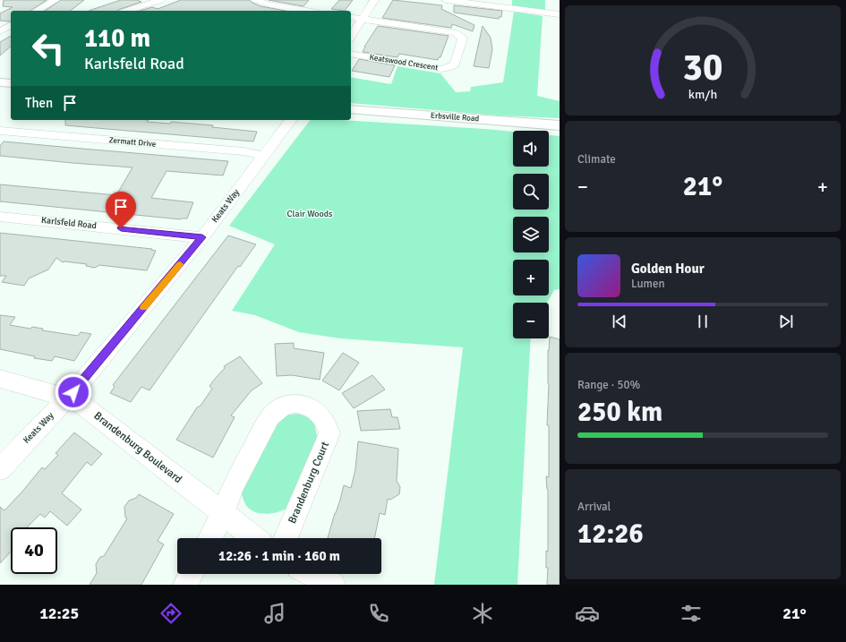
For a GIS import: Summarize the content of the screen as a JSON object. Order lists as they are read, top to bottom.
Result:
{
  "streets": {
    "main road": ["Erbsville Road"],
    "street": [
      "Keatswood Crescent",
      "Zermatt Drive",
      "Keats Way",
      "Karlsfeld Road",
      "Brandenburg Boulevard",
      "Brandenburg Court"
    ]
  },
  "crossings": [
    ["Zermatt Drive", "Keats Way"],
    ["Keats Way", "Karlsfeld Road"],
    ["Keats Way", "Brandenburg Boulevard"],
    ["Brandenburg Boulevard", "Brandenburg Court"]
  ],
  "parks": ["Clair Woods"],
  "page": {
    "turn": ["110 m", "Karlsfeld Road"],
    "then": "Then",
    "tile": [
      "Climate",
      ["Range · 50%", "250 km"],
      ["Arrival", "12:26"]
    ],
    "map_buttons": ["+", "−"],
    "heat": ["−", "21°", "+"],
    "song": ["Golden Hour", "Lumen"],
    "limit": "40",
    "trip": "12:26 · 1 min · 160 m",
    "tabs": ["12:25", "21°"],
    "gauge": ["30", "km/h"]
  }
}
